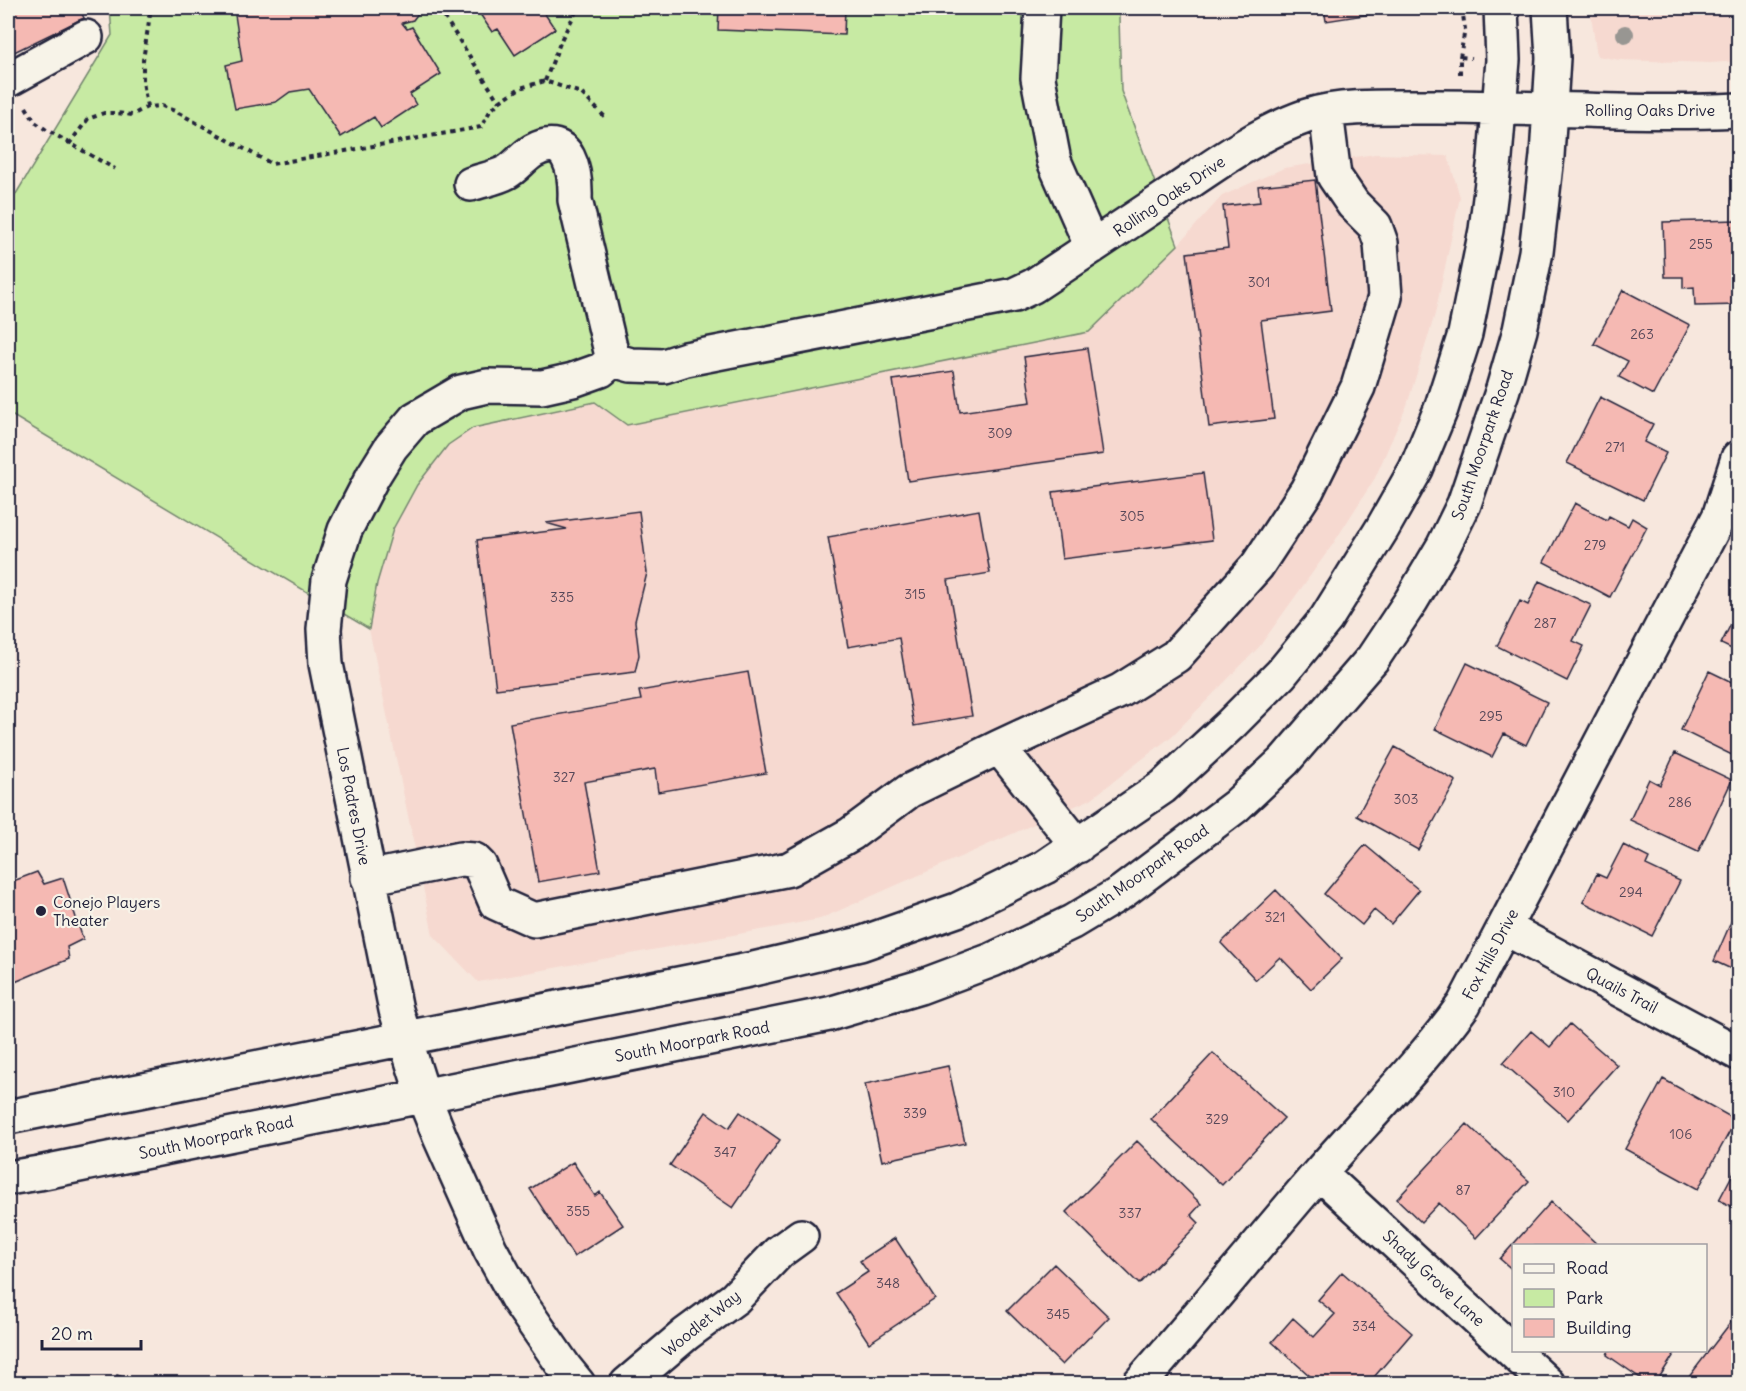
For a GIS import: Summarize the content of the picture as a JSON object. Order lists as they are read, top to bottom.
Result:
{
  "streets": {
    "street": [
      "Rolling Oaks Drive",
      "South Moorpark Road",
      "Los Padres Drive",
      "Fox Hills Drive",
      "Quails Trail",
      "Shady Grove Lane",
      "Woodlet Way"
    ]
  },
  "crossings": [
    ["Rolling Oaks Drive", "South Moorpark Road"],
    ["Rolling Oaks Drive", "Los Padres Drive"],
    ["South Moorpark Road", "Los Padres Drive"],
    ["Fox Hills Drive", "Quails Trail"],
    ["Fox Hills Drive", "Shady Grove Lane"]
  ],
  "places": ["Conejo Players Theater"],
  "house_numbers": [
    "255",
    "301",
    "263",
    "309",
    "271",
    "305",
    "279",
    "315",
    "335",
    "287",
    "295",
    "327",
    "303",
    "286",
    "294",
    "321",
    "310",
    "339",
    "329",
    "106",
    "347",
    "87",
    "355",
    "337",
    "348",
    "345",
    "334"
  ],
  "legend": ["Road", "Park", "Building"],
  "scale_bar": "20 m"
}
